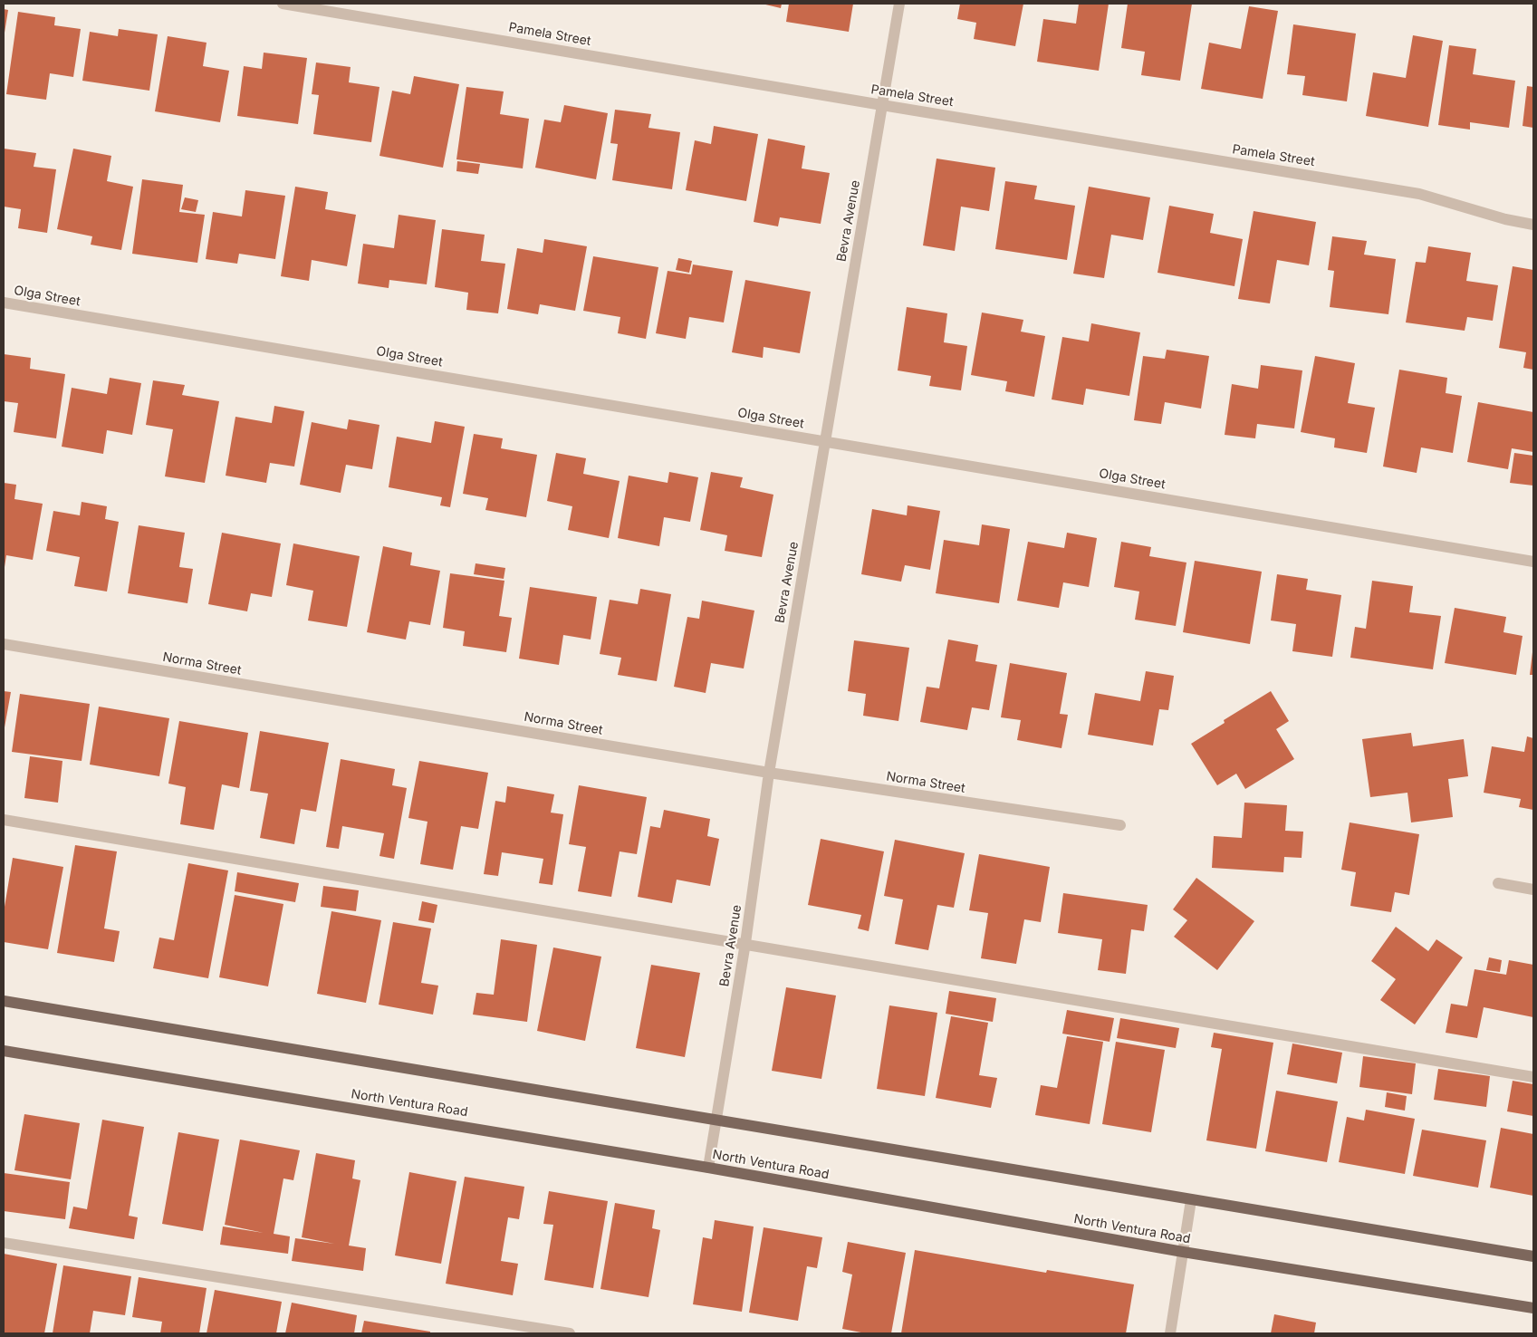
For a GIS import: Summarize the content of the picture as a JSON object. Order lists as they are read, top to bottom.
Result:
{
  "streets": {
    "main road": ["North Ventura Road"],
    "street": [
      "Pamela Street",
      "Bevra Avenue",
      "Olga Street",
      "Norma Street"
    ]
  },
  "crossings": [
    ["Pamela Street", "Bevra Avenue"],
    ["Bevra Avenue", "Olga Street"],
    ["Bevra Avenue", "Norma Street"],
    ["Bevra Avenue", "North Ventura Road"]
  ]
}
